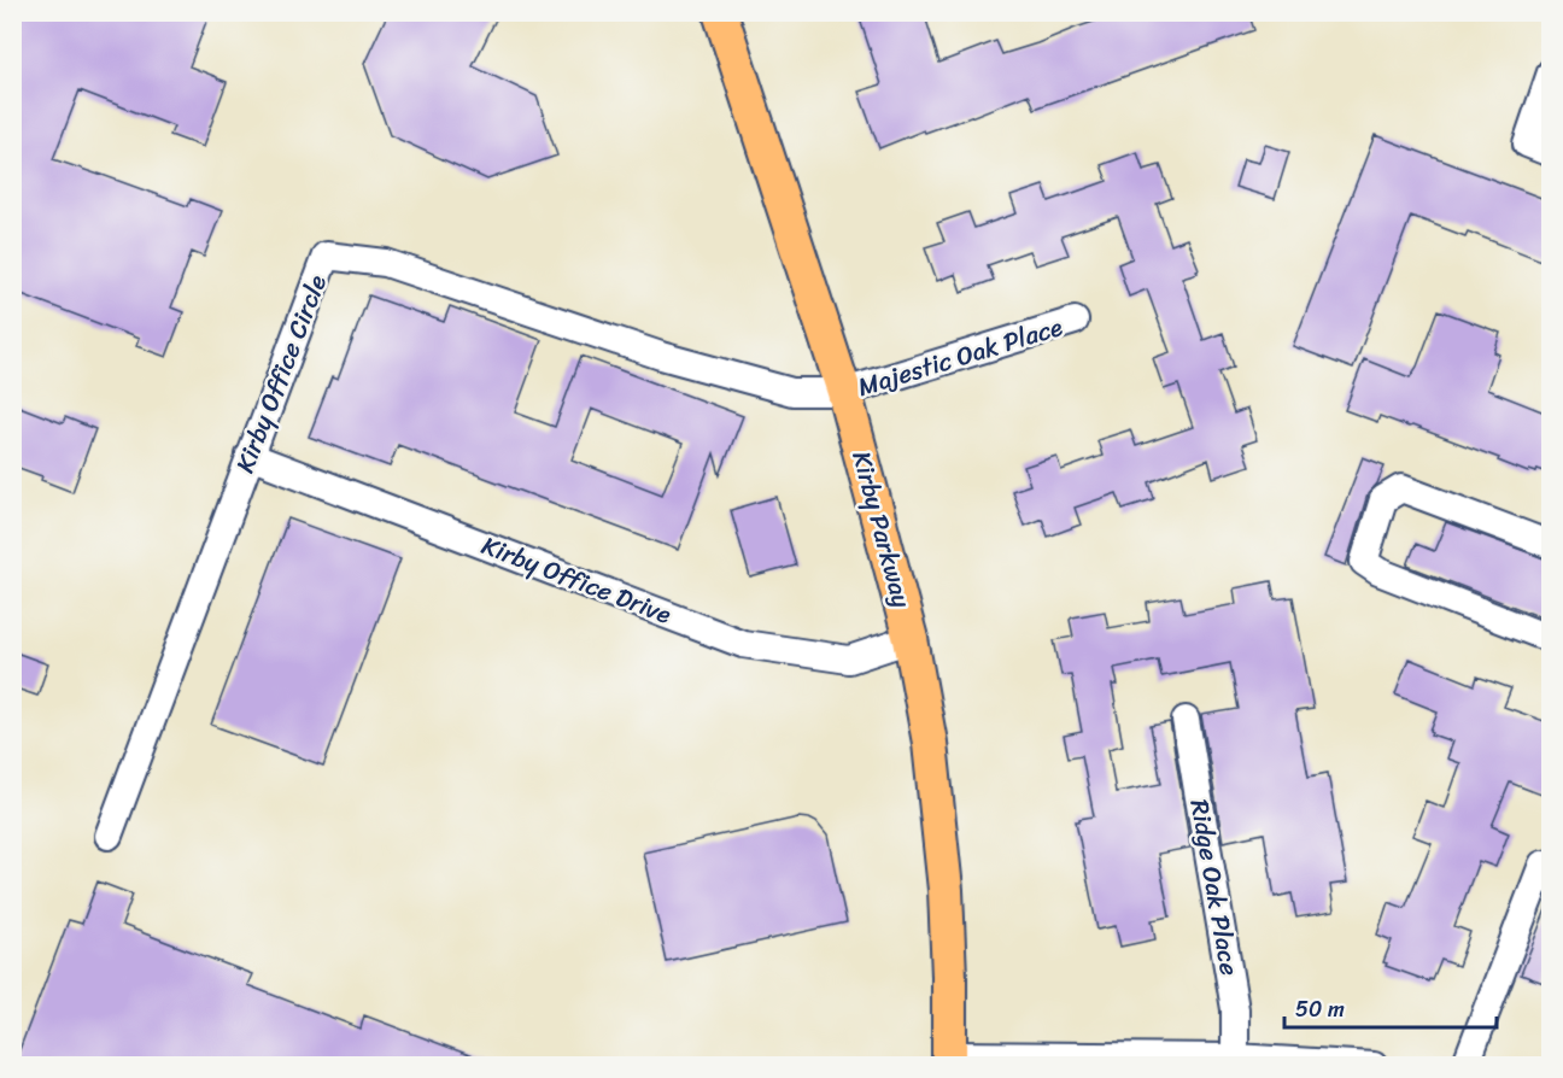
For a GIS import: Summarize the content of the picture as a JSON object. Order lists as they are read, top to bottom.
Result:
{
  "streets": {
    "main road": ["Kirby Parkway"],
    "street": [
      "Majestic Oak Place",
      "Kirby Office Circle",
      "Kirby Office Drive",
      "Ridge Oak Place"
    ]
  },
  "crossings": [
    ["Majestic Oak Place", "Kirby Office Circle"],
    ["Majestic Oak Place", "Kirby Parkway"],
    ["Kirby Office Circle", "Kirby Parkway"],
    ["Kirby Office Circle", "Kirby Office Drive"],
    ["Kirby Parkway", "Kirby Office Drive"]
  ],
  "scale_bar": "50 m"
}
